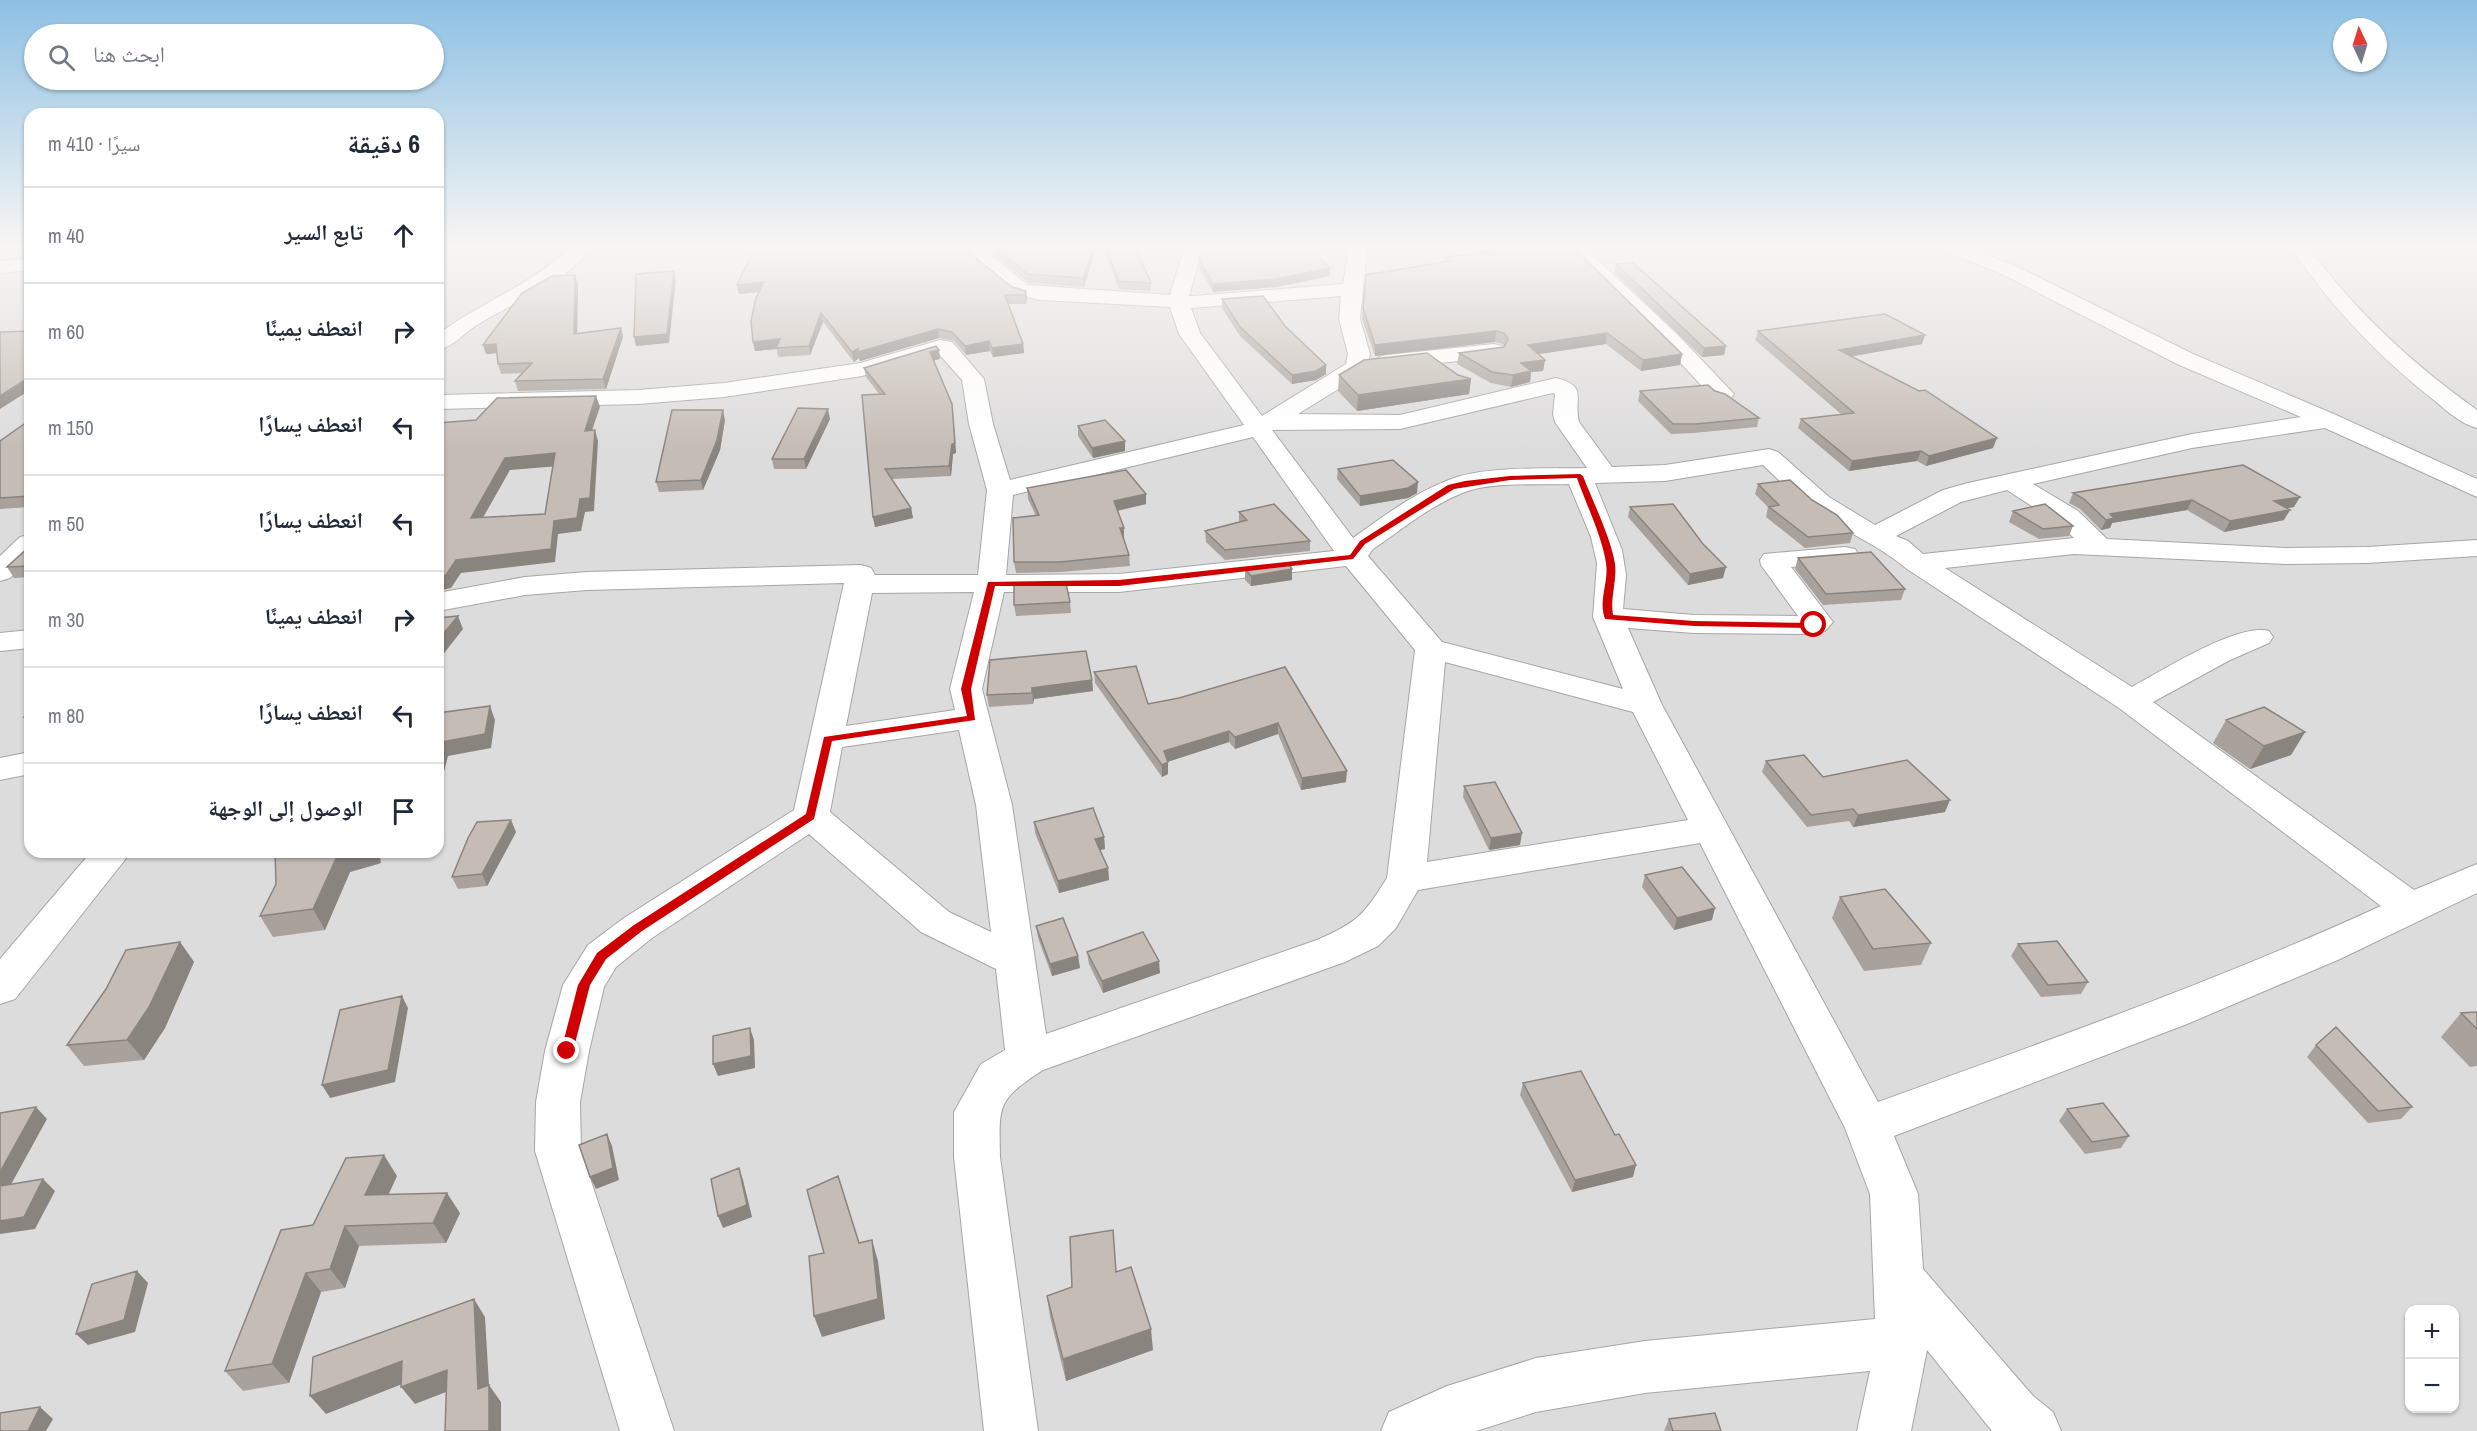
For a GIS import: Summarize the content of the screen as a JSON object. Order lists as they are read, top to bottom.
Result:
{
  "north": "top",
  "page": {
    "search": "ابحث هنا",
    "heading": ["6 دقيقة", "سيرًا · 410 m"],
    "list": [
      ["تابع السير", "40 m"],
      ["انعطف يمينًا", "60 m"],
      ["انعطف يسارًا", "150 m"],
      ["انعطف يسارًا", "50 m"],
      ["انعطف يمينًا", "30 m"],
      ["انعطف يسارًا", "80 m"],
      "الوصول إلى الوجهة"
    ],
    "map_buttons": ["+", "−"]
  }
}
